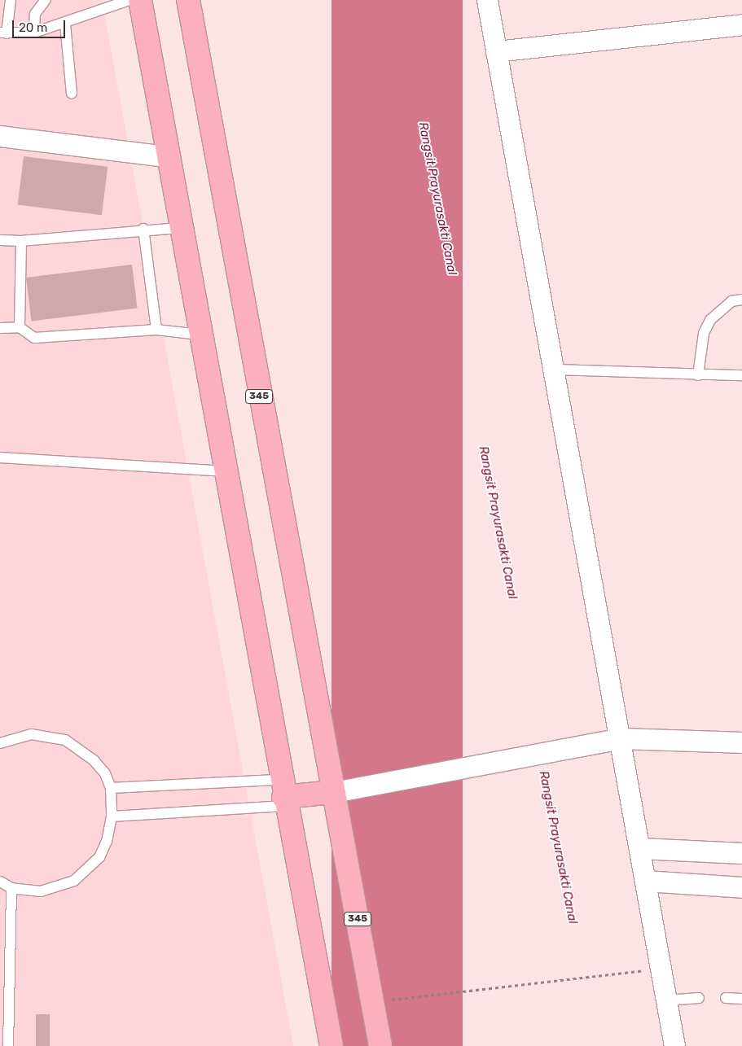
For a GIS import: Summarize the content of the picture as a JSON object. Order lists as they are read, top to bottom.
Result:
{
  "streets": {
    "main road": ["345"]
  },
  "water": ["Rangsit Prayurasakti Canal"],
  "scale_bar": "20 m"
}
